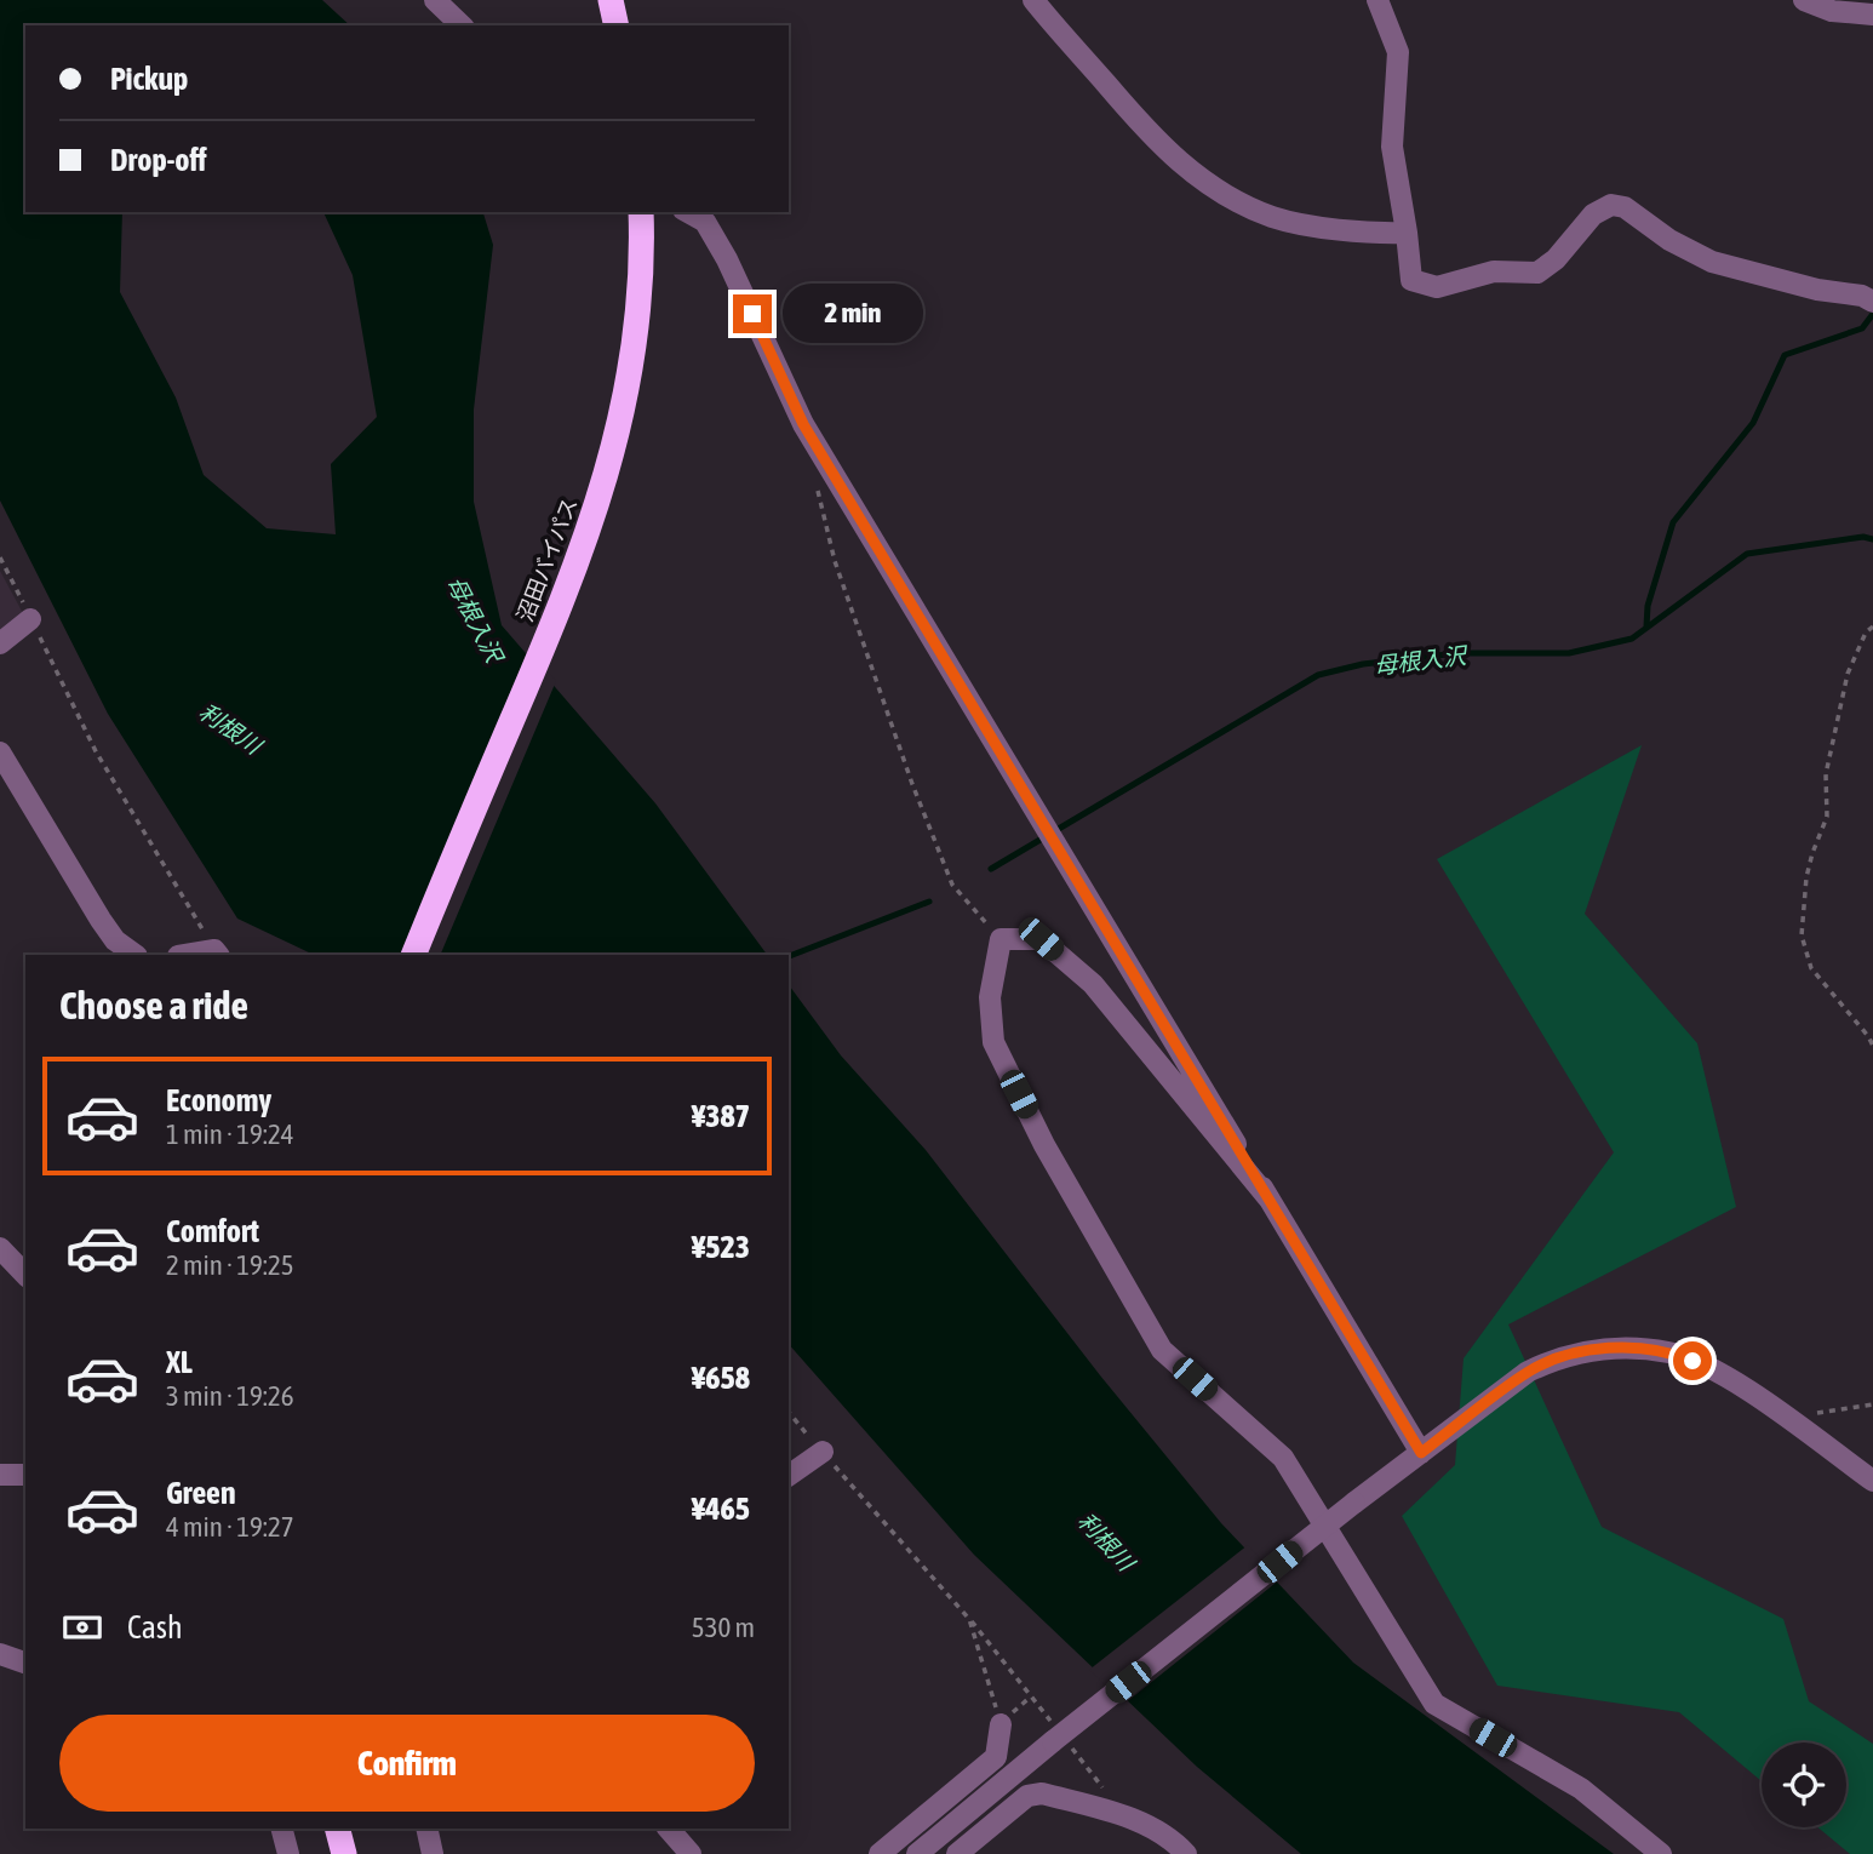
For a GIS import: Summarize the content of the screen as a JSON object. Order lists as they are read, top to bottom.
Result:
{
  "streets": {
    "highway": ["沼田バイパス"]
  },
  "water": ["母根入沢", "利根川"],
  "page": {
    "banner": ["Pickup", "Drop-off"],
    "bubble": "2 min",
    "heading": "Choose a ride",
    "list": [
      {
        "name": "Economy",
        "note": "1 min · 19:24",
        "value": "¥387"
      },
      {
        "name": "Comfort",
        "note": "2 min · 19:25",
        "value": "¥523"
      },
      {
        "name": "XL",
        "note": "3 min · 19:26",
        "value": "¥658"
      },
      {
        "name": "Green",
        "note": "4 min · 19:27",
        "value": "¥465"
      }
    ],
    "pay": ["Cash", "530 m"],
    "buttons": "Confirm"
  }
}
